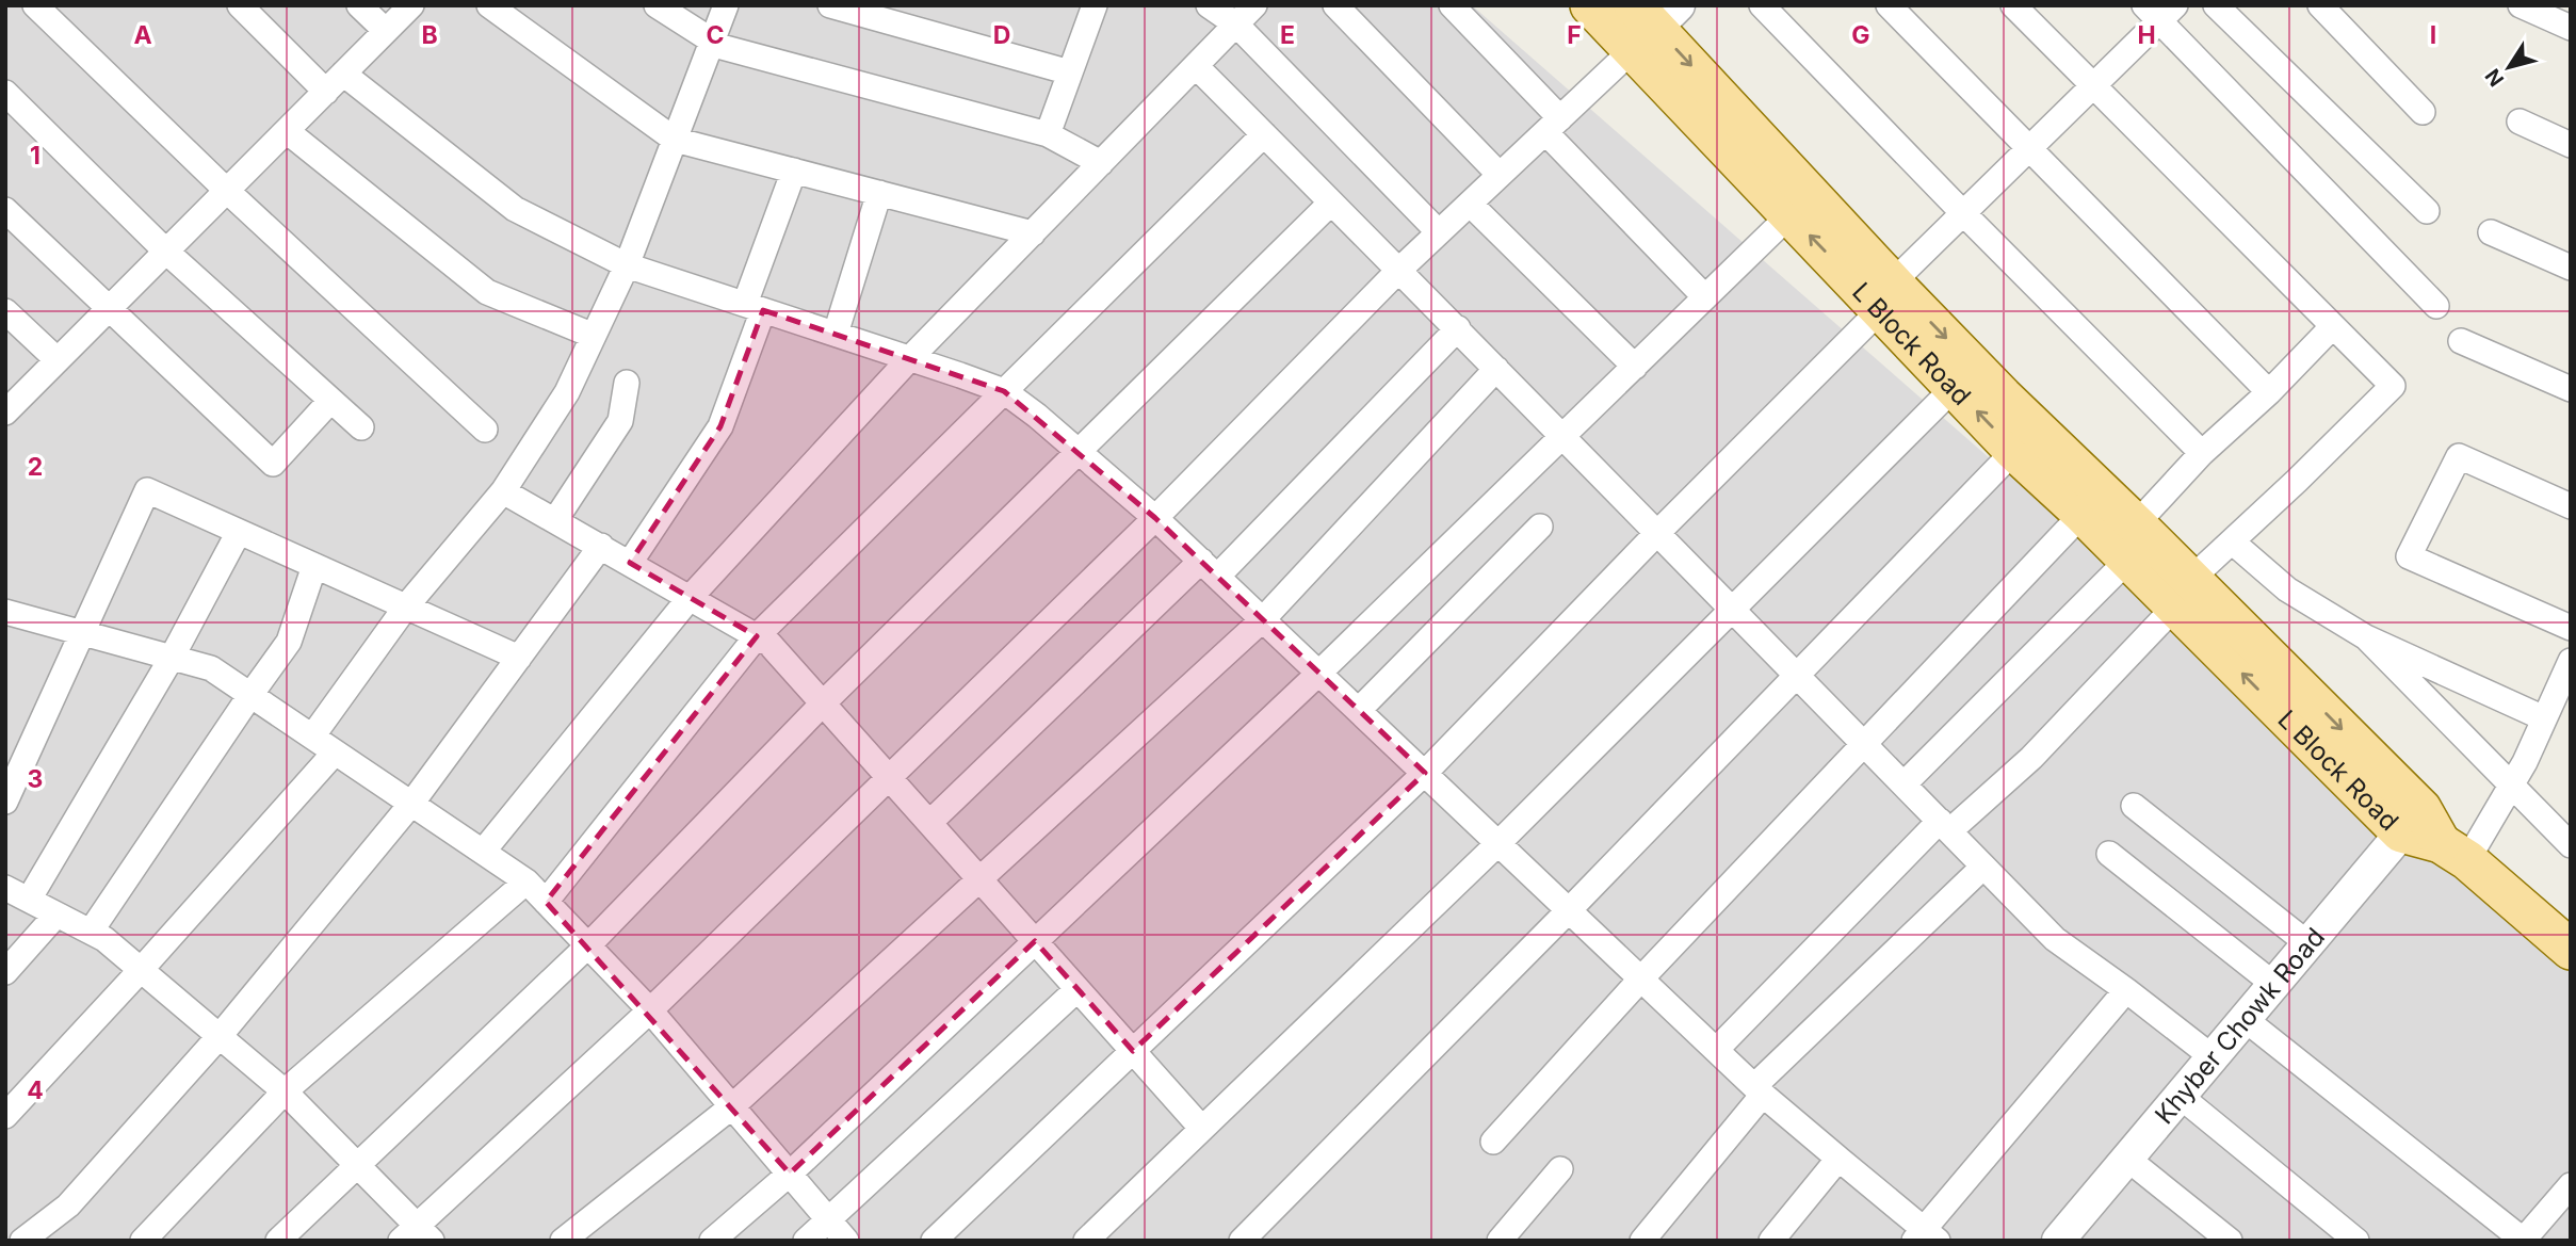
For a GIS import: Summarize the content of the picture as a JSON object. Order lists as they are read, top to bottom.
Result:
{
  "streets": {
    "main road": ["L Block Road"],
    "street": ["Khyber Chowk Road"]
  },
  "crossings": [
    ["L Block Road", "Khyber Chowk Road"]
  ],
  "north": "bottom left",
  "grid": {
    "columns": [
      "A",
      "B",
      "C",
      "D",
      "E",
      "F",
      "G",
      "H",
      "I"
    ],
    "rows": [
      "1",
      "2",
      "3",
      "4"
    ]
  }
}
